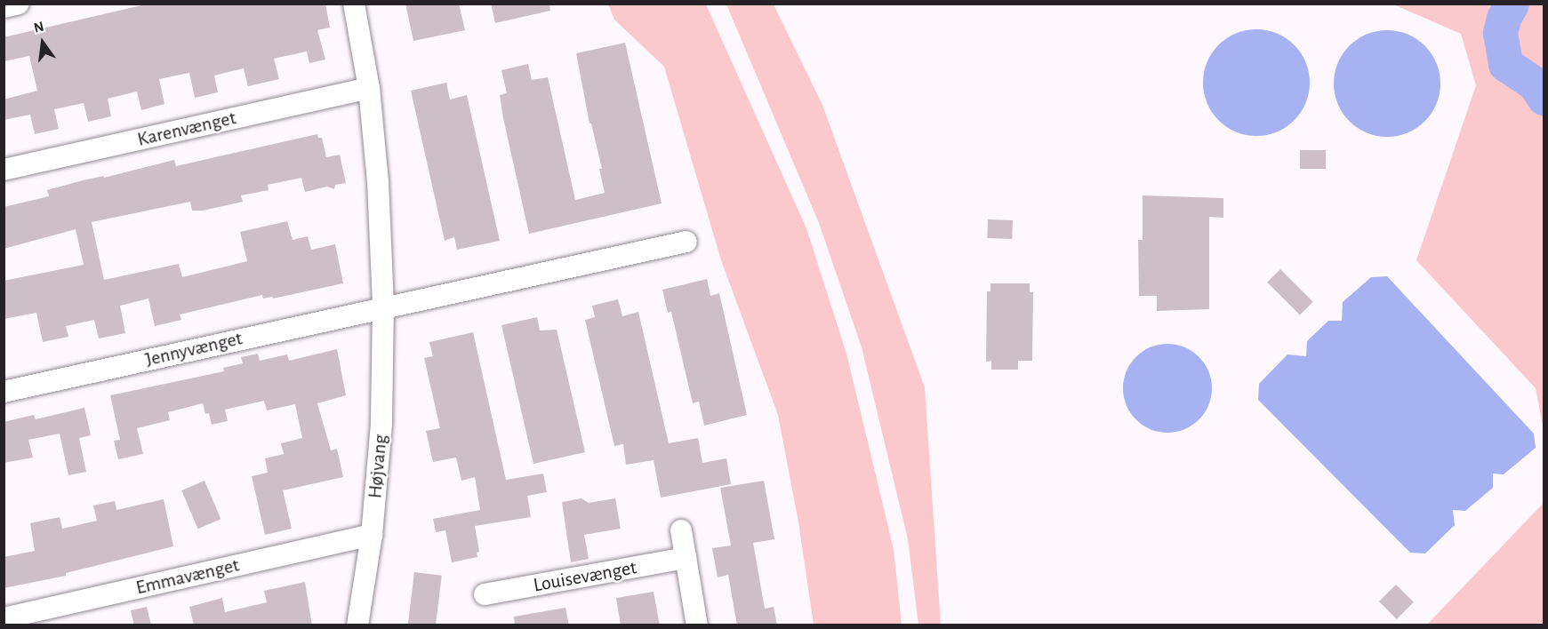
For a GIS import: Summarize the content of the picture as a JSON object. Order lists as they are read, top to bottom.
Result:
{
  "streets": {
    "street": [
      "Karenvænget",
      "Jennyvænget",
      "Højvang",
      "Emmavænget",
      "Louisevænget"
    ]
  },
  "crossings": [
    ["Karenvænget", "Højvang"],
    ["Jennyvænget", "Højvang"],
    ["Højvang", "Emmavænget"]
  ],
  "north": "top"
}
